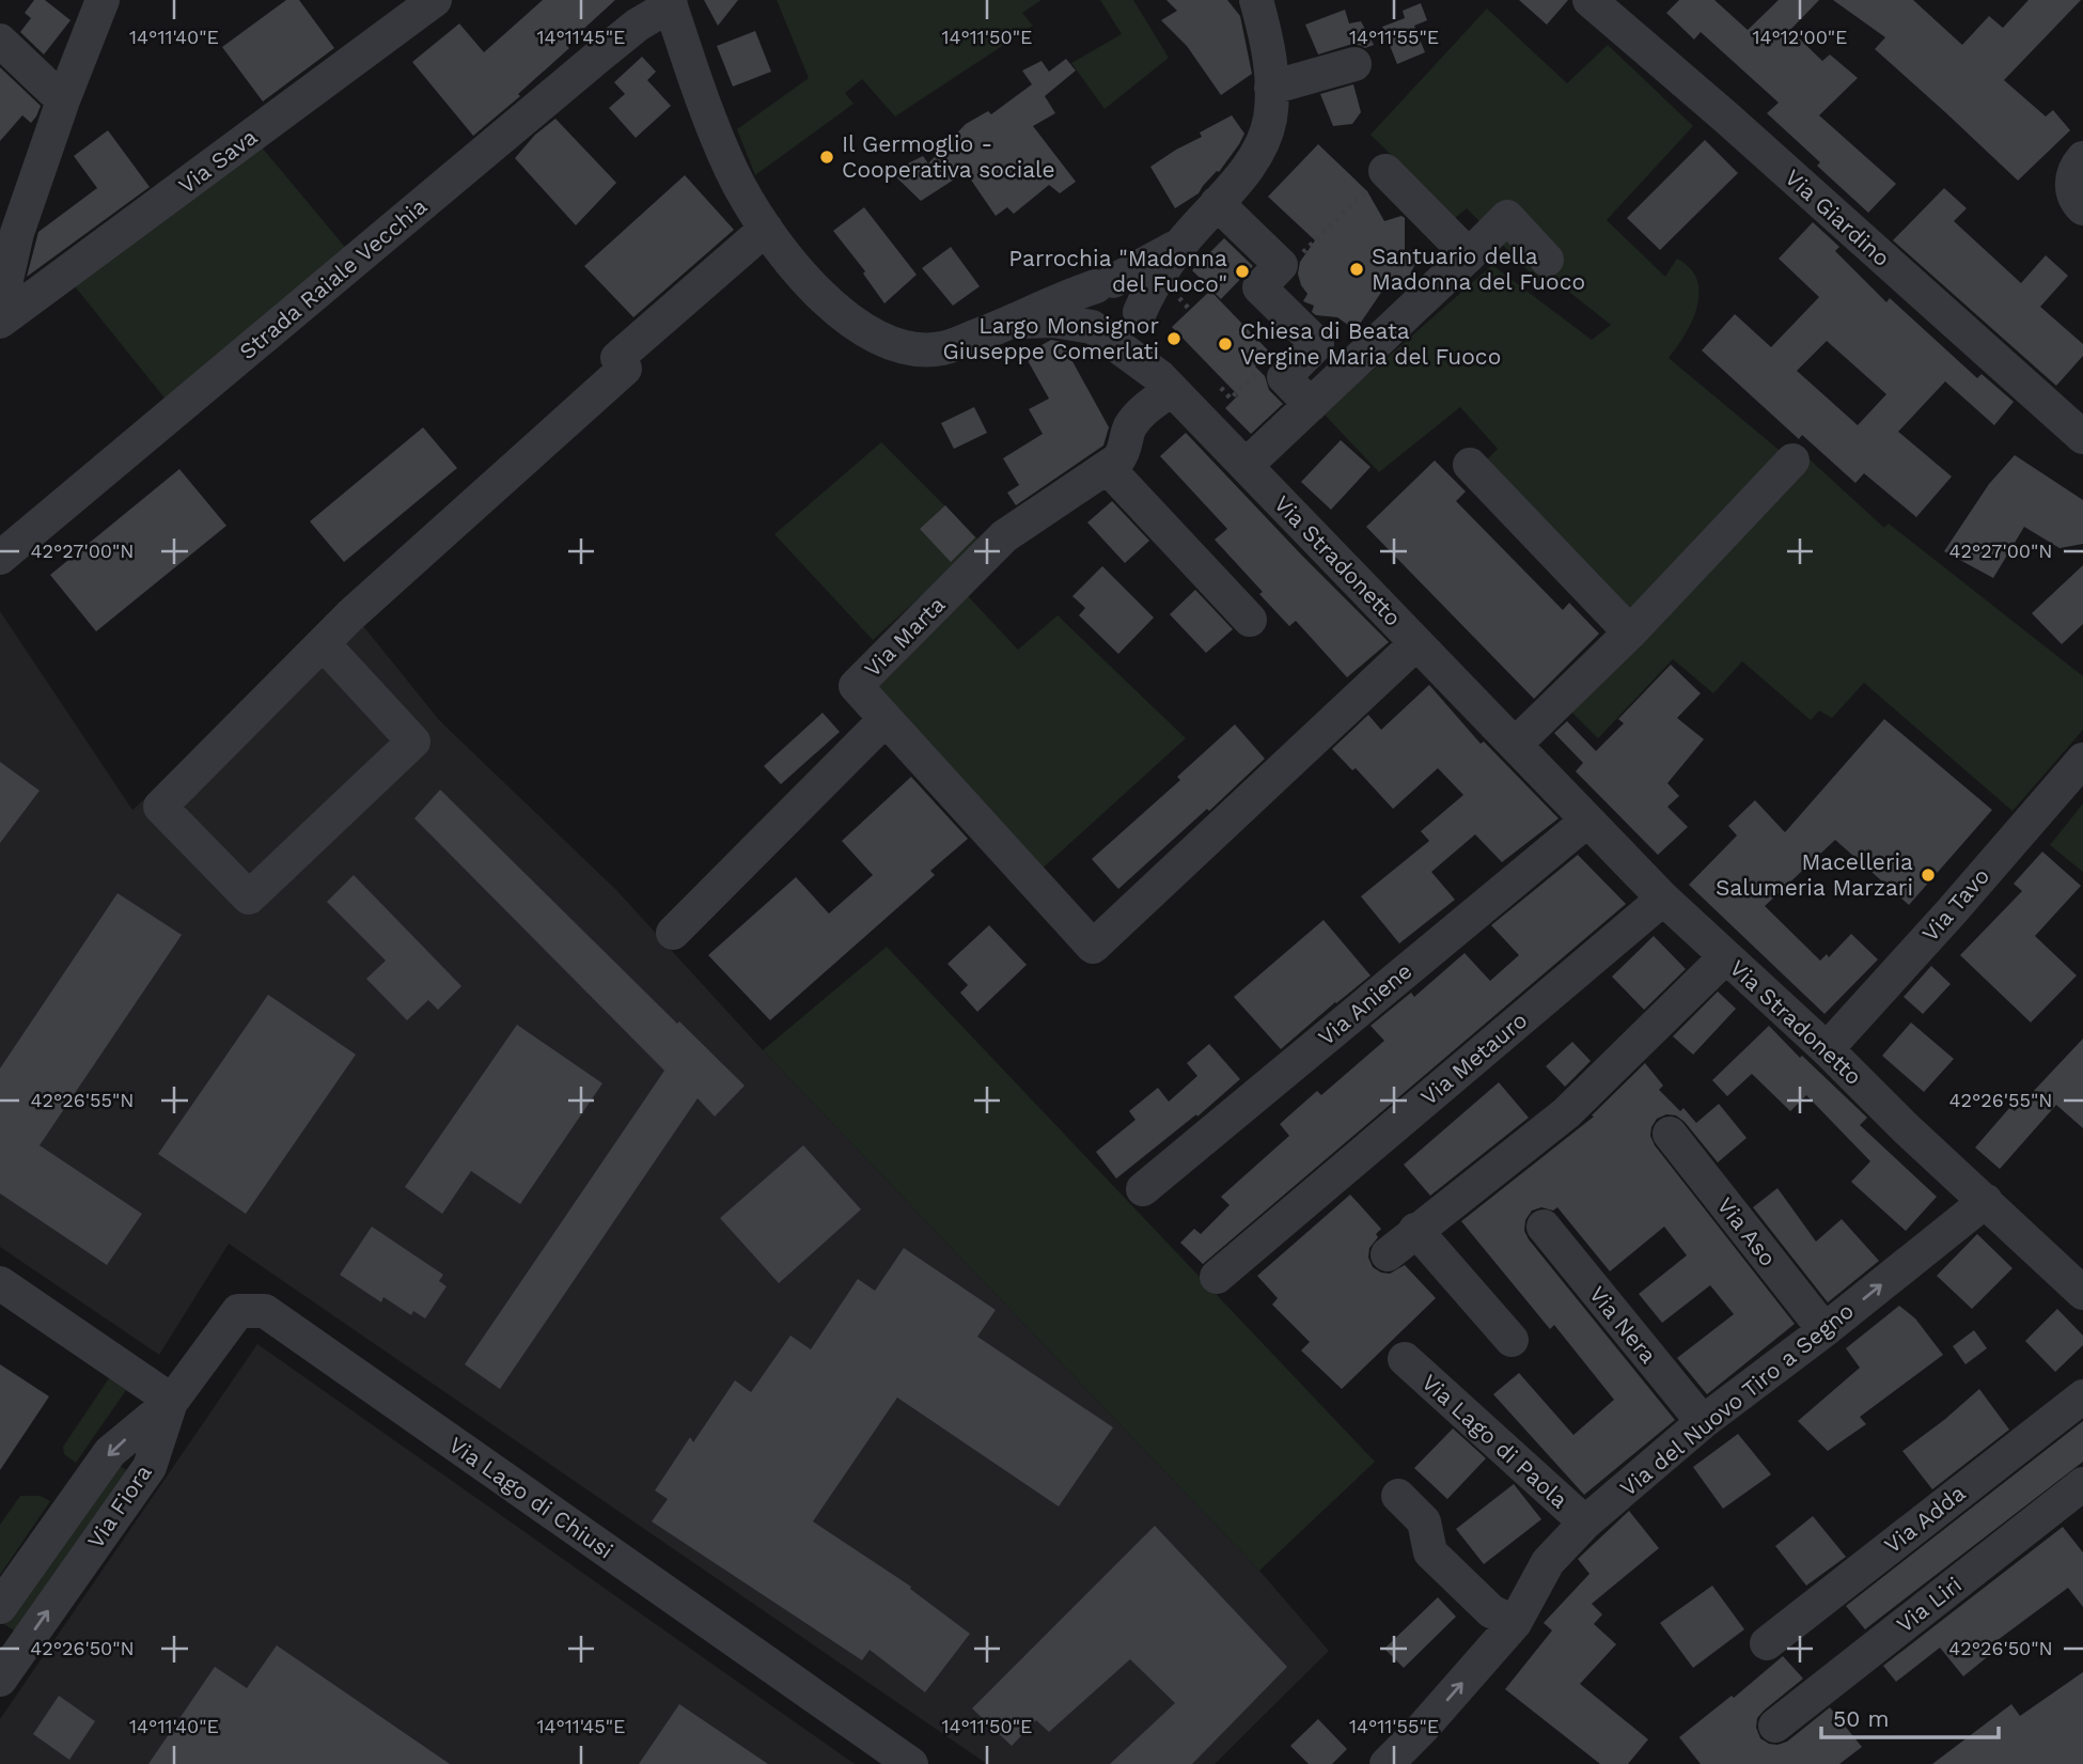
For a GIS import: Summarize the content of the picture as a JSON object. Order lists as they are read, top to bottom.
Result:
{
  "streets": {
    "street": [
      "Via Sava",
      "Via Giardino",
      "Strada Raiale Vecchia",
      "Via Stradonetto",
      "Via Marta",
      "Via Tavo",
      "Via Aniene",
      "Via Metauro",
      "Via Aso",
      "Via Nera",
      "Via del Nuovo Tiro a Segno",
      "Via Lago di Paola",
      "Via Lago di Chiusi",
      "Via Fiora",
      "Via Adda",
      "Via Liri"
    ]
  },
  "crossings": [
    ["Strada Raiale Vecchia", "Via Stradonetto"],
    ["Via Stradonetto", "Via Marta"],
    ["Via Stradonetto", "Via Tavo"],
    ["Via Stradonetto", "Via Aniene"],
    ["Via Stradonetto", "Via Metauro"],
    ["Via Stradonetto", "Via del Nuovo Tiro a Segno"],
    ["Via Aso", "Via del Nuovo Tiro a Segno"],
    ["Via Nera", "Via del Nuovo Tiro a Segno"],
    ["Via del Nuovo Tiro a Segno", "Via Lago di Paola"],
    ["Via Lago di Chiusi", "Via Fiora"]
  ],
  "one_way": ["Via del Nuovo Tiro a Segno"],
  "places": [
    "Il Germoglio - Cooperativa sociale",
    "Santuario della Madonna del Fuoco",
    "Parrochia \"Madonna del Fuoco\"",
    "Largo Monsignor Giuseppe Comerlati",
    "Chiesa di Beata Vergine Maria del Fuoco",
    "Macelleria Salumeria Marzari"
  ],
  "scale_bar": "50 m",
  "coordinates": [
    "14°11'40\"E",
    "14°11'45\"E",
    "14°11'50\"E",
    "14°11'55\"E",
    "14°12'00\"E",
    "42°27'00\"N",
    "42°26'55\"N",
    "42°26'50\"N"
  ]
}
